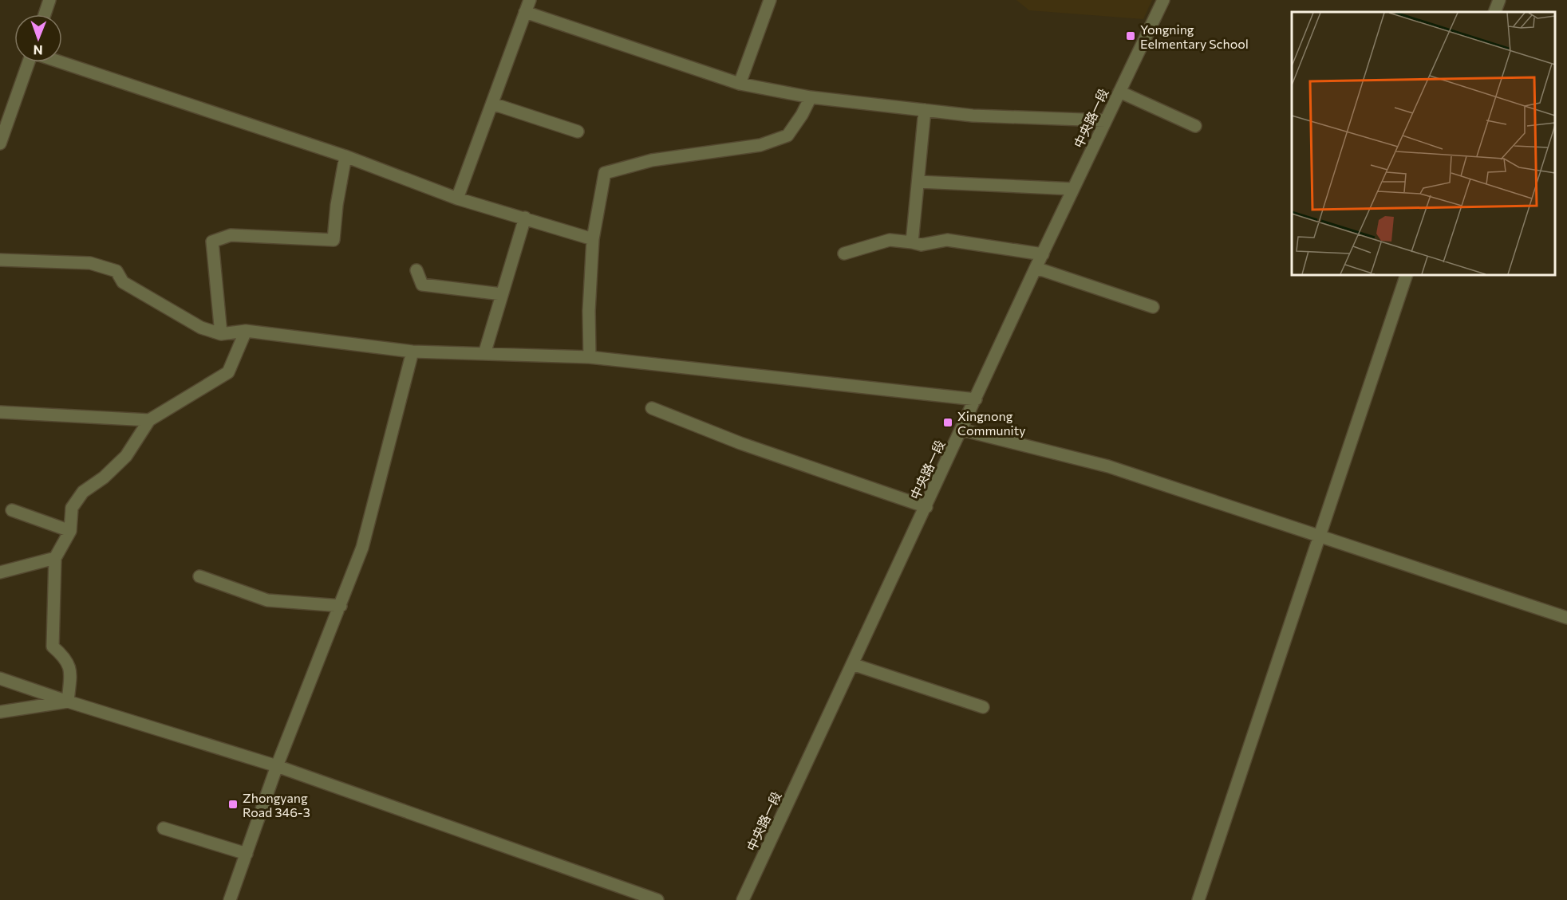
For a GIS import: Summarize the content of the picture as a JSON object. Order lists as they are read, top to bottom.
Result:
{
  "streets": {
    "street": ["中央路一段"]
  },
  "places": {
    "transit": ["Yongning Eelmentary School", "Xingnong Community", "Zhongyang Road 346-3"]
  },
  "north": "bottom"
}
